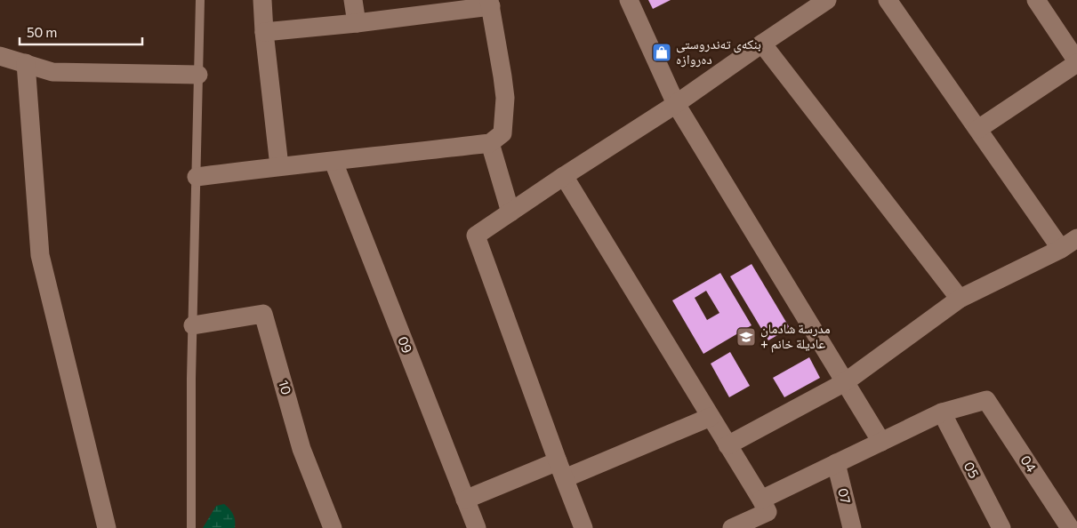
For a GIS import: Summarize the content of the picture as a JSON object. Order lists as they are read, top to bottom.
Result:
{
  "streets": {
    "street": [
      "09",
      "10",
      "04",
      "05",
      "07"
    ]
  },
  "crossings": [
    ["04", "05"]
  ],
  "places": {
    "shop": ["بنکەی تەندروستی دەروازە"],
    "school or university": ["مدرسة شادمان + عاديلة خانم"]
  },
  "scale_bar": "50 m"
}
